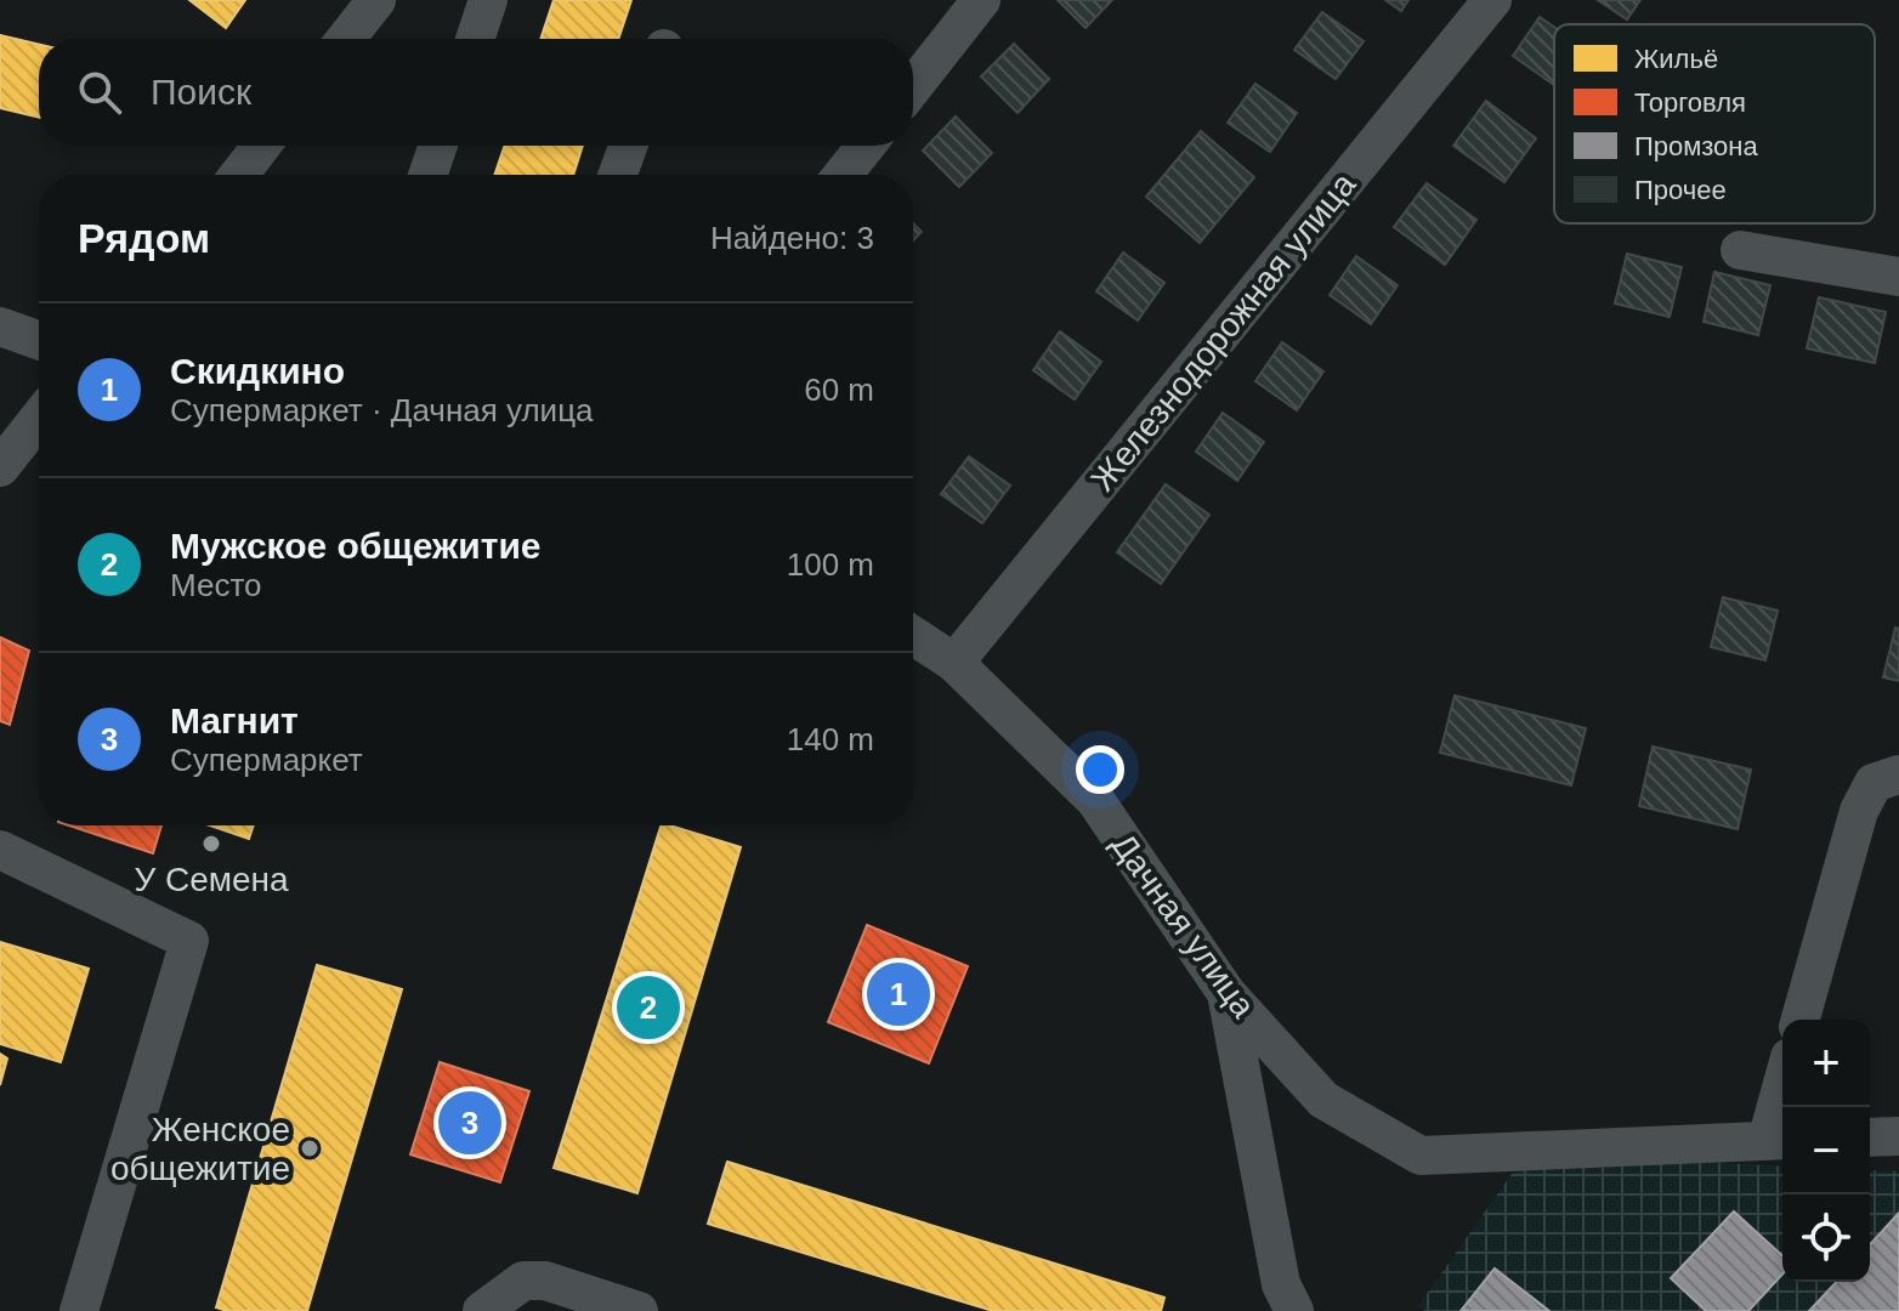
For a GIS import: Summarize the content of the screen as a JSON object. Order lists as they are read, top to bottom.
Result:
{
  "streets": {
    "street": ["Железнодорожная улица", "Дачная улица"]
  },
  "crossings": [
    ["Железнодорожная улица", "Дачная улица"]
  ],
  "places": ["У Семена", "Женское общежитие"],
  "legend": [
    "Жильё",
    "Торговля",
    "Промзона",
    "Прочее"
  ],
  "page": {
    "search": "Поиск",
    "heading": ["Рядом", "Найдено: 3"],
    "list": [
      {
        "mark": "1",
        "name": "Скидкино",
        "note": "Супермаркет · Дачная улица",
        "value": "60 m"
      },
      {
        "mark": "2",
        "name": "Мужское общежитие",
        "note": "Место",
        "value": "100 m"
      },
      {
        "mark": "3",
        "name": "Магнит",
        "note": "Супермаркет",
        "value": "140 m"
      }
    ],
    "pins": ["1", "2", "3"],
    "map_buttons": ["+", "−"]
  }
}
